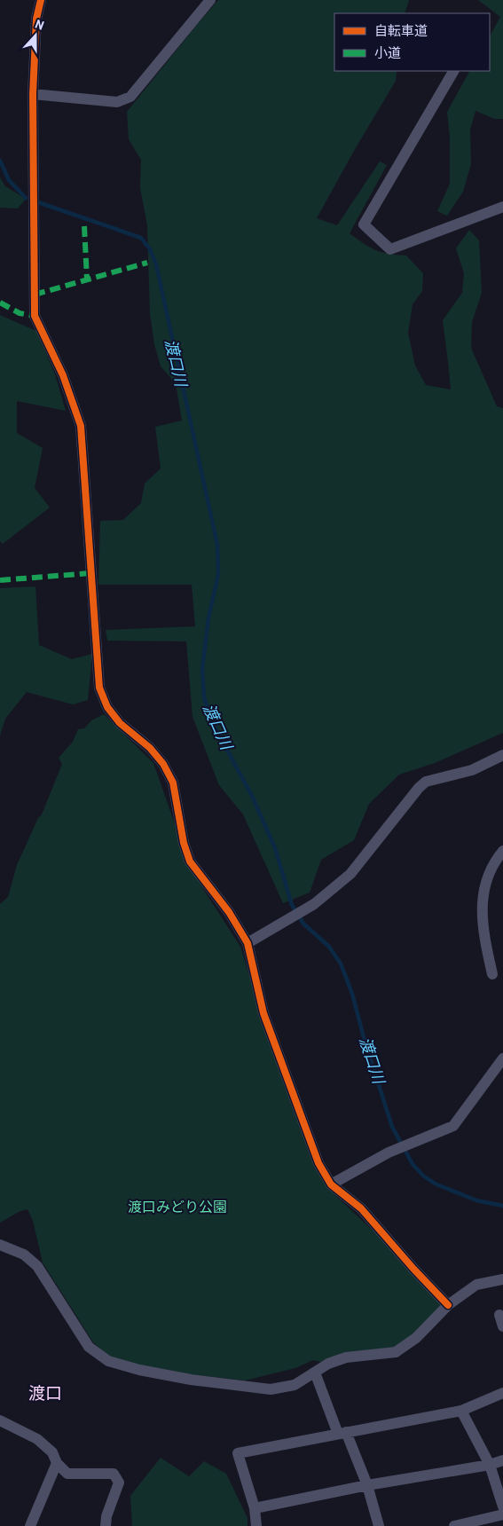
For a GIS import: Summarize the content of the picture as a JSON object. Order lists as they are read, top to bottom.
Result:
{
  "districts": ["渡口"],
  "water": ["渡口川"],
  "parks": ["渡口みどり公園"],
  "legend": ["自転車道", "小道"],
  "north": "top"
}
